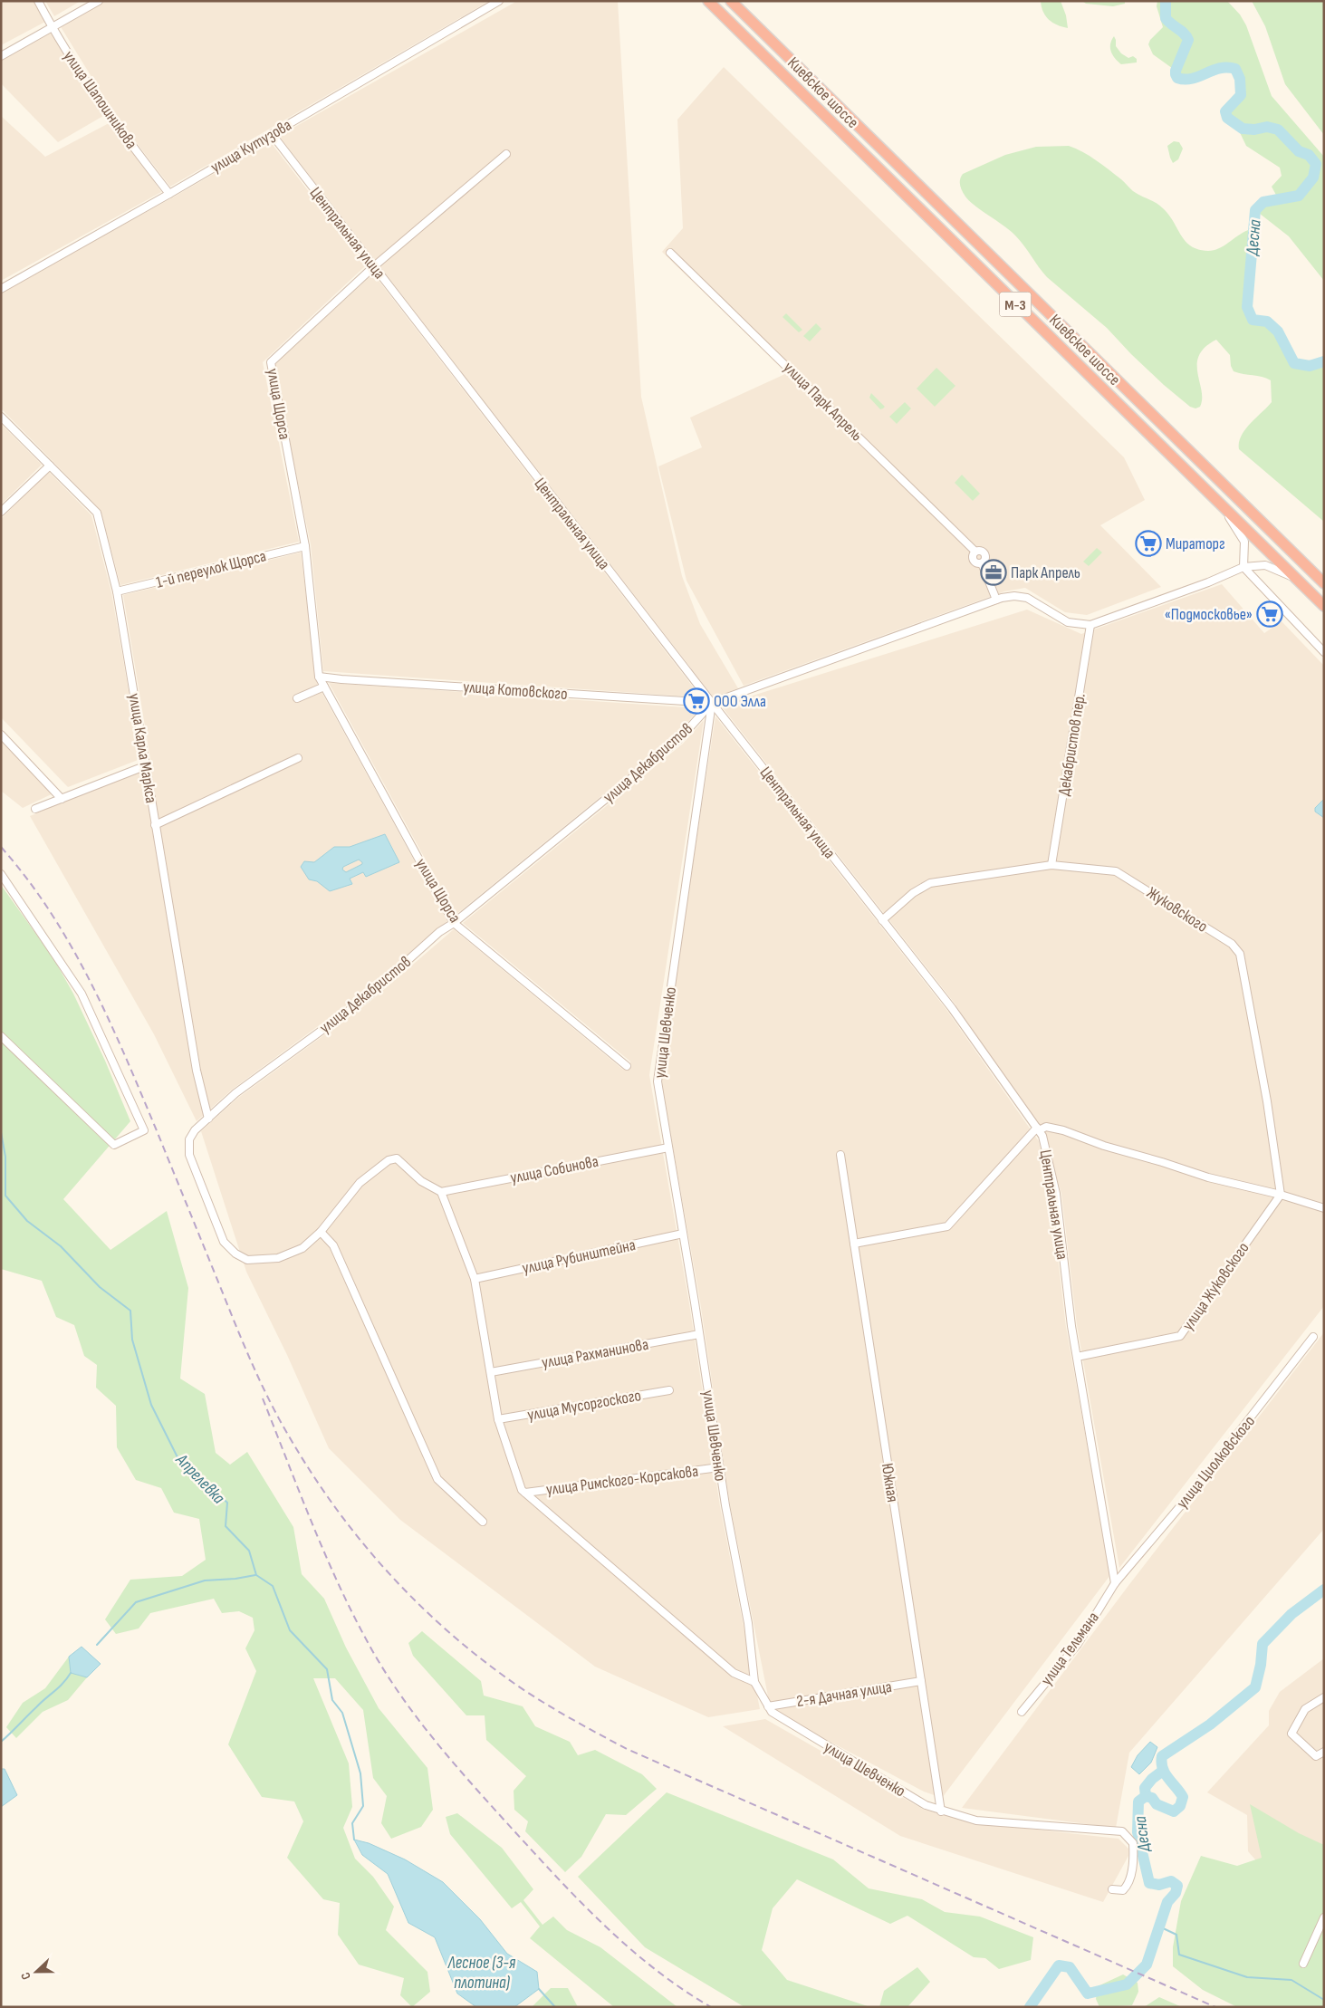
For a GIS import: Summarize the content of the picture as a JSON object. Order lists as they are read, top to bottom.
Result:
{
  "streets": {
    "highway": ["Киевское шоссе", "М-3"],
    "street": [
      "улица Шапошникова",
      "улица Кутузова",
      "Центральная улица",
      "улица Парк Апрель",
      "улица Щорса",
      "1-й переулок Щорса",
      "улица Котовского",
      "Декабристов пер.",
      "улица Карла Маркса",
      "улица Декабристов",
      "Жуковского",
      "улица Шевченко",
      "улица Собинова",
      "улица Рубинштейна",
      "улица Жуковского",
      "улица Рахманинова",
      "улица Мусоргоского",
      "улица Циолковского",
      "улица Римского-Корсакова",
      "Южная",
      "улица Тельмана",
      "2-я Дачная улица"
    ]
  },
  "crossings": [
    ["улица Шапошникова", "улица Кутузова"],
    ["улица Кутузова", "Центральная улица"],
    ["Центральная улица", "улица Щорса"],
    ["Центральная улица", "улица Котовского"],
    ["Центральная улица", "улица Декабристов"],
    ["Центральная улица", "Жуковского"],
    ["Центральная улица", "улица Шевченко"],
    ["Центральная улица", "улица Жуковского"],
    ["Центральная улица", "улица Циолковского"],
    ["Центральная улица", "улица Тельмана"],
    ["улица Парк Апрель", "улица Декабристов"],
    ["улица Щорса", "1-й переулок Щорса"],
    ["улица Щорса", "улица Котовского"],
    ["улица Щорса", "улица Декабристов"],
    ["1-й переулок Щорса", "улица Карла Маркса"],
    ["улица Котовского", "улица Декабристов"],
    ["улица Котовского", "улица Шевченко"],
    ["Декабристов пер.", "улица Декабристов"],
    ["Декабристов пер.", "Жуковского"],
    ["улица Карла Маркса", "улица Декабристов"],
    ["улица Декабристов", "улица Шевченко"],
    ["Жуковского", "улица Жуковского"],
    ["улица Шевченко", "улица Собинова"],
    ["улица Шевченко", "улица Рубинштейна"],
    ["улица Шевченко", "улица Рахманинова"],
    ["улица Шевченко", "улица Римского-Корсакова"],
    ["улица Шевченко", "Южная"],
    ["улица Шевченко", "2-я Дачная улица"],
    ["улица Циолковского", "улица Тельмана"],
    ["Южная", "2-я Дачная улица"]
  ],
  "water": ["Десна", "Апрелевка", "Лесное (3-я плотина)"],
  "places": {
    "supermarket": ["Мираторг", "«Подмосковье»", "ООО Элла"],
    "office": ["Парк Апрель"]
  },
  "north": "left"
}
